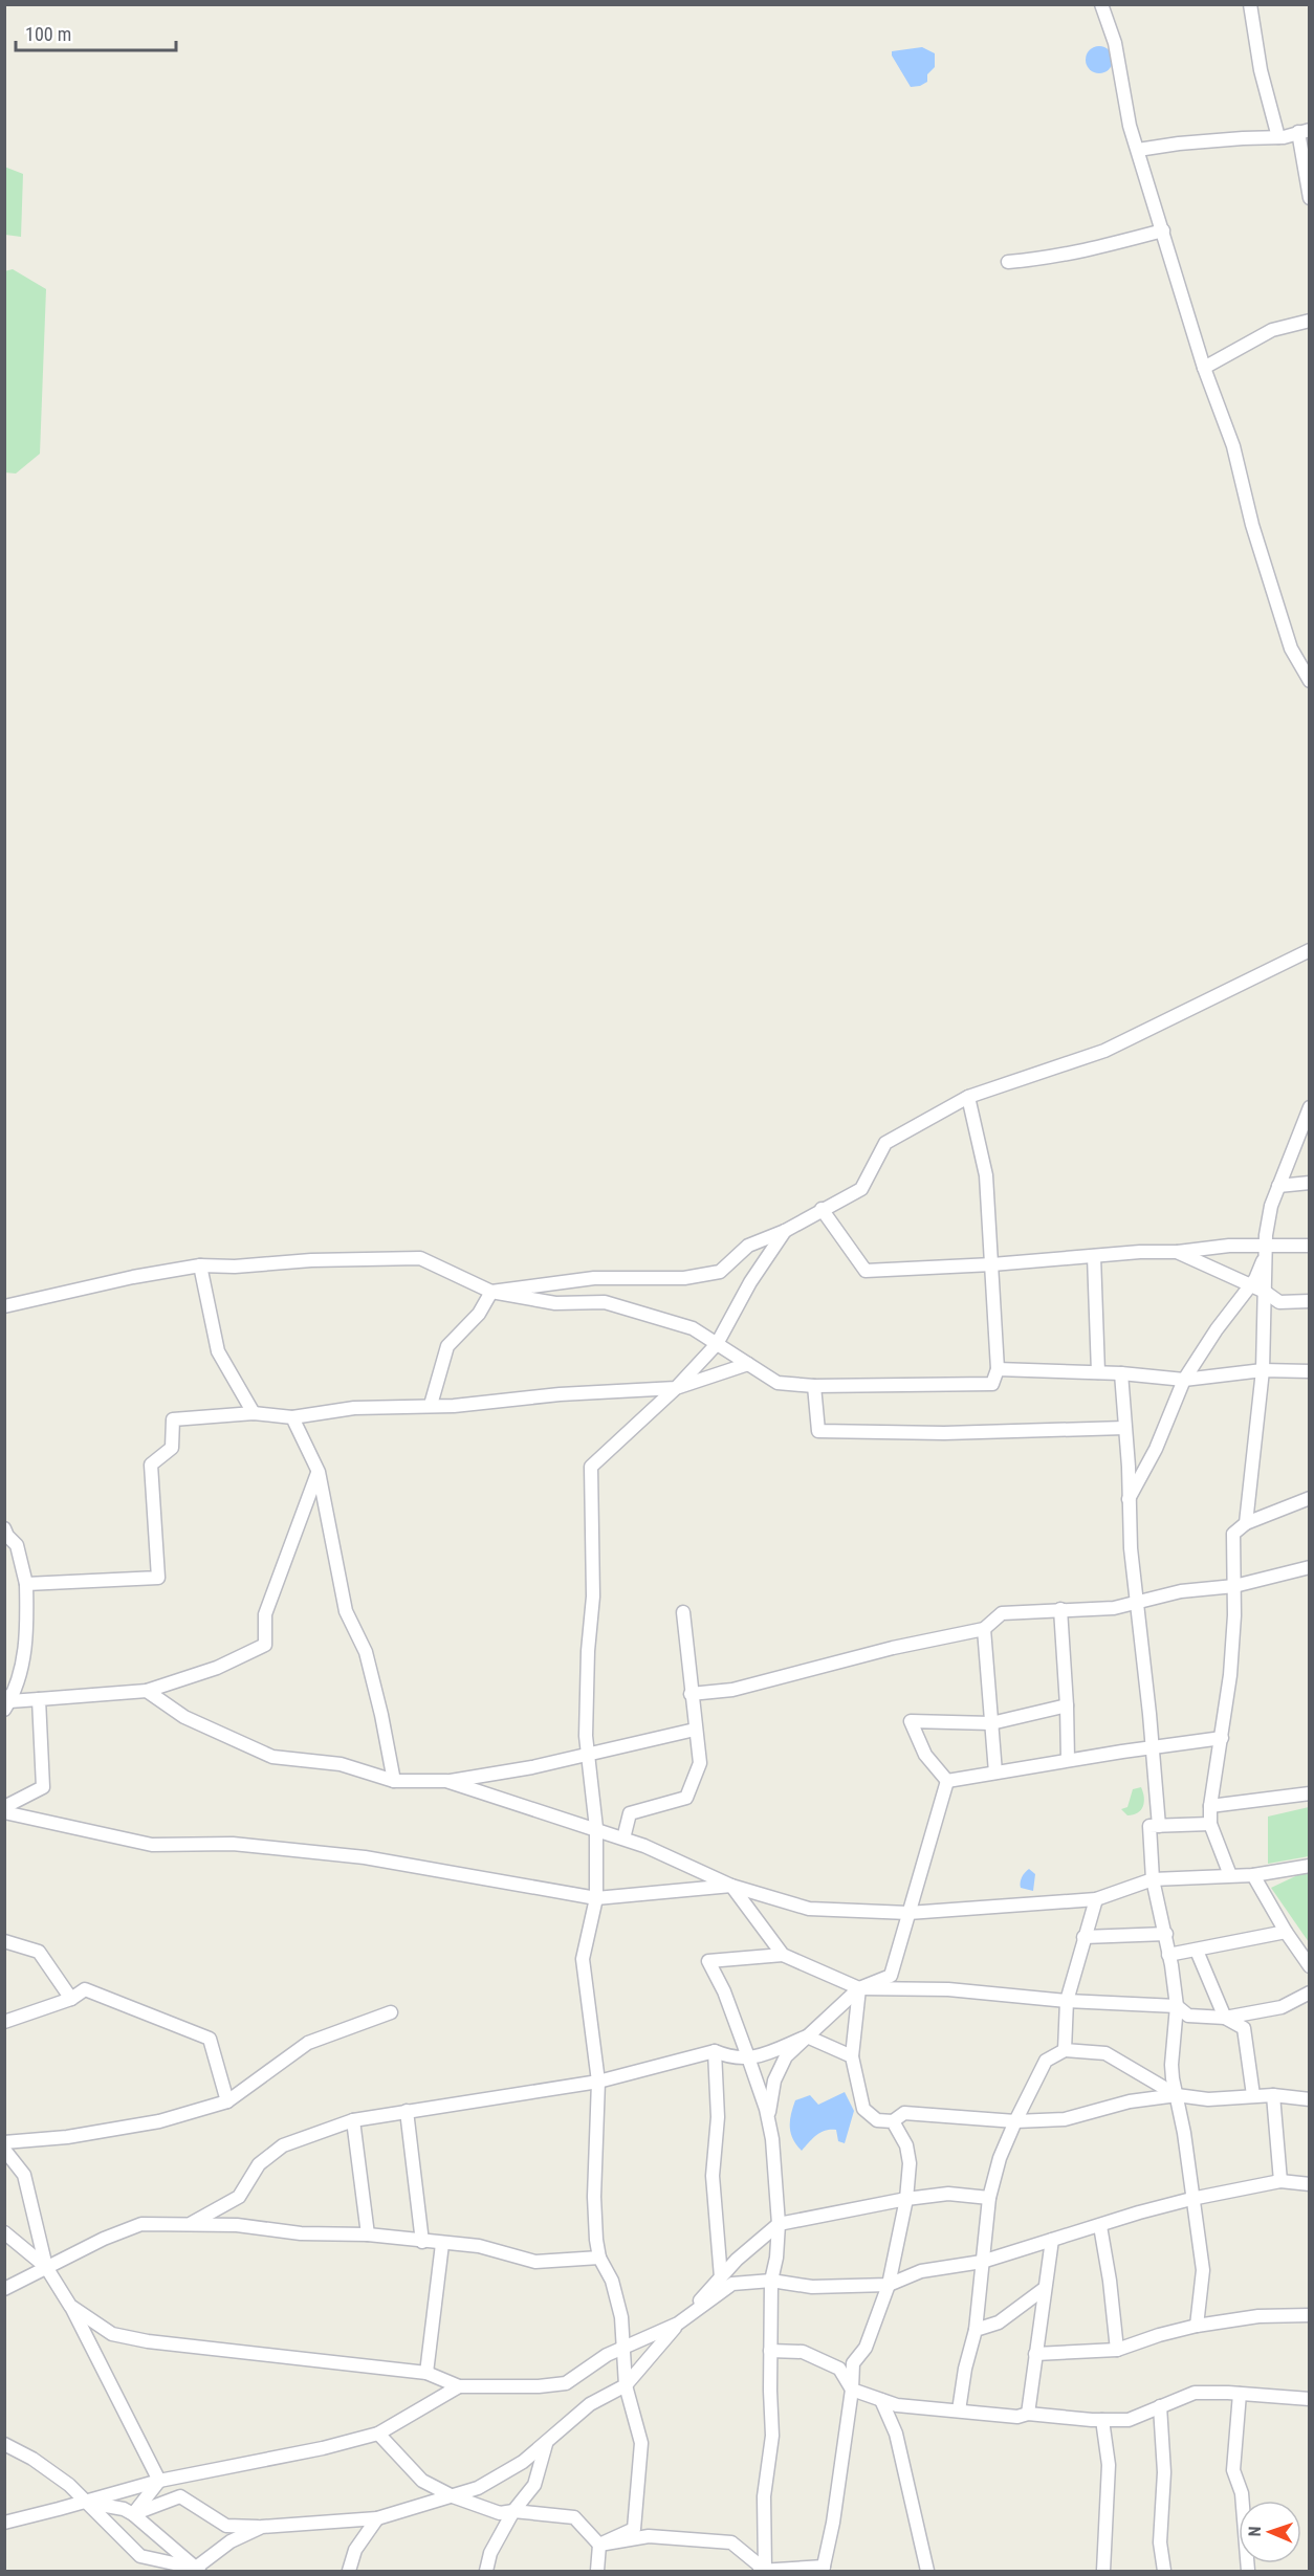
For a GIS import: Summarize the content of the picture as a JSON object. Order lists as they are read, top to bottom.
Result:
{
  "scale_bar": "100 m",
  "north": "left"
}
